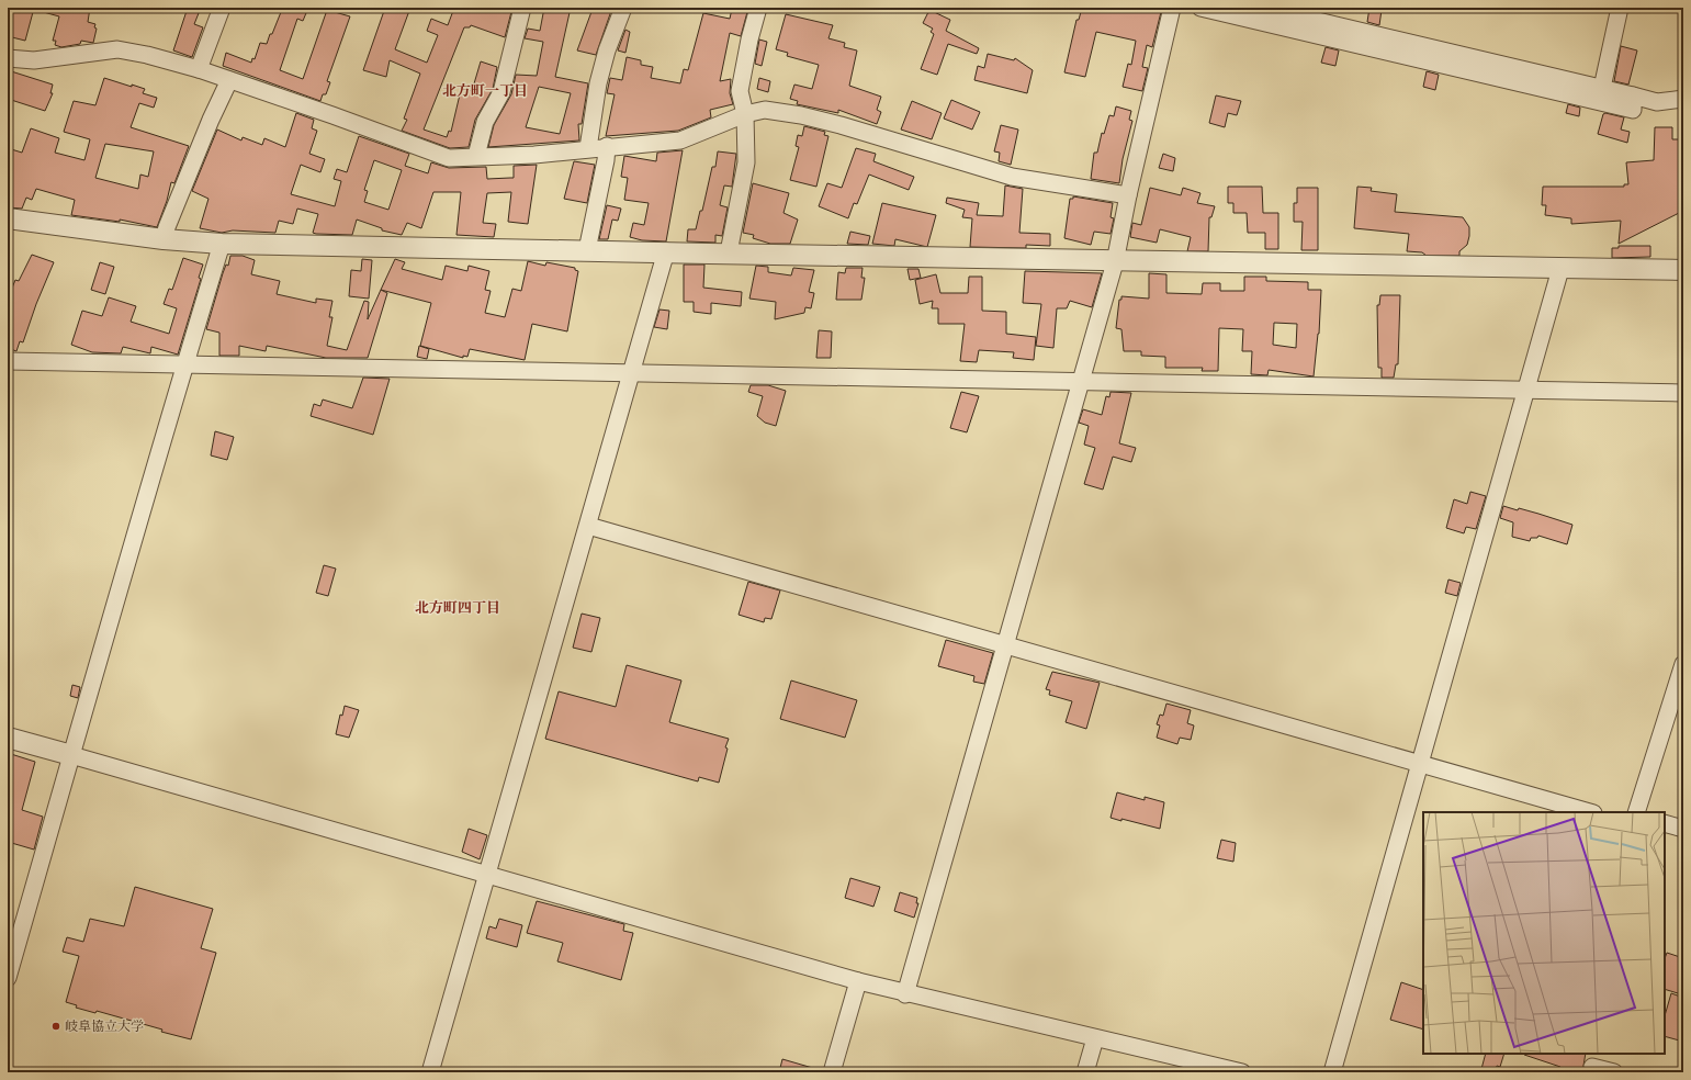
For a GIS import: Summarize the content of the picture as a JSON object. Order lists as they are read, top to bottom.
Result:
{
  "districts": ["北方町一丁目", "北方町四丁目"],
  "places": ["岐阜協立大学"]
}
